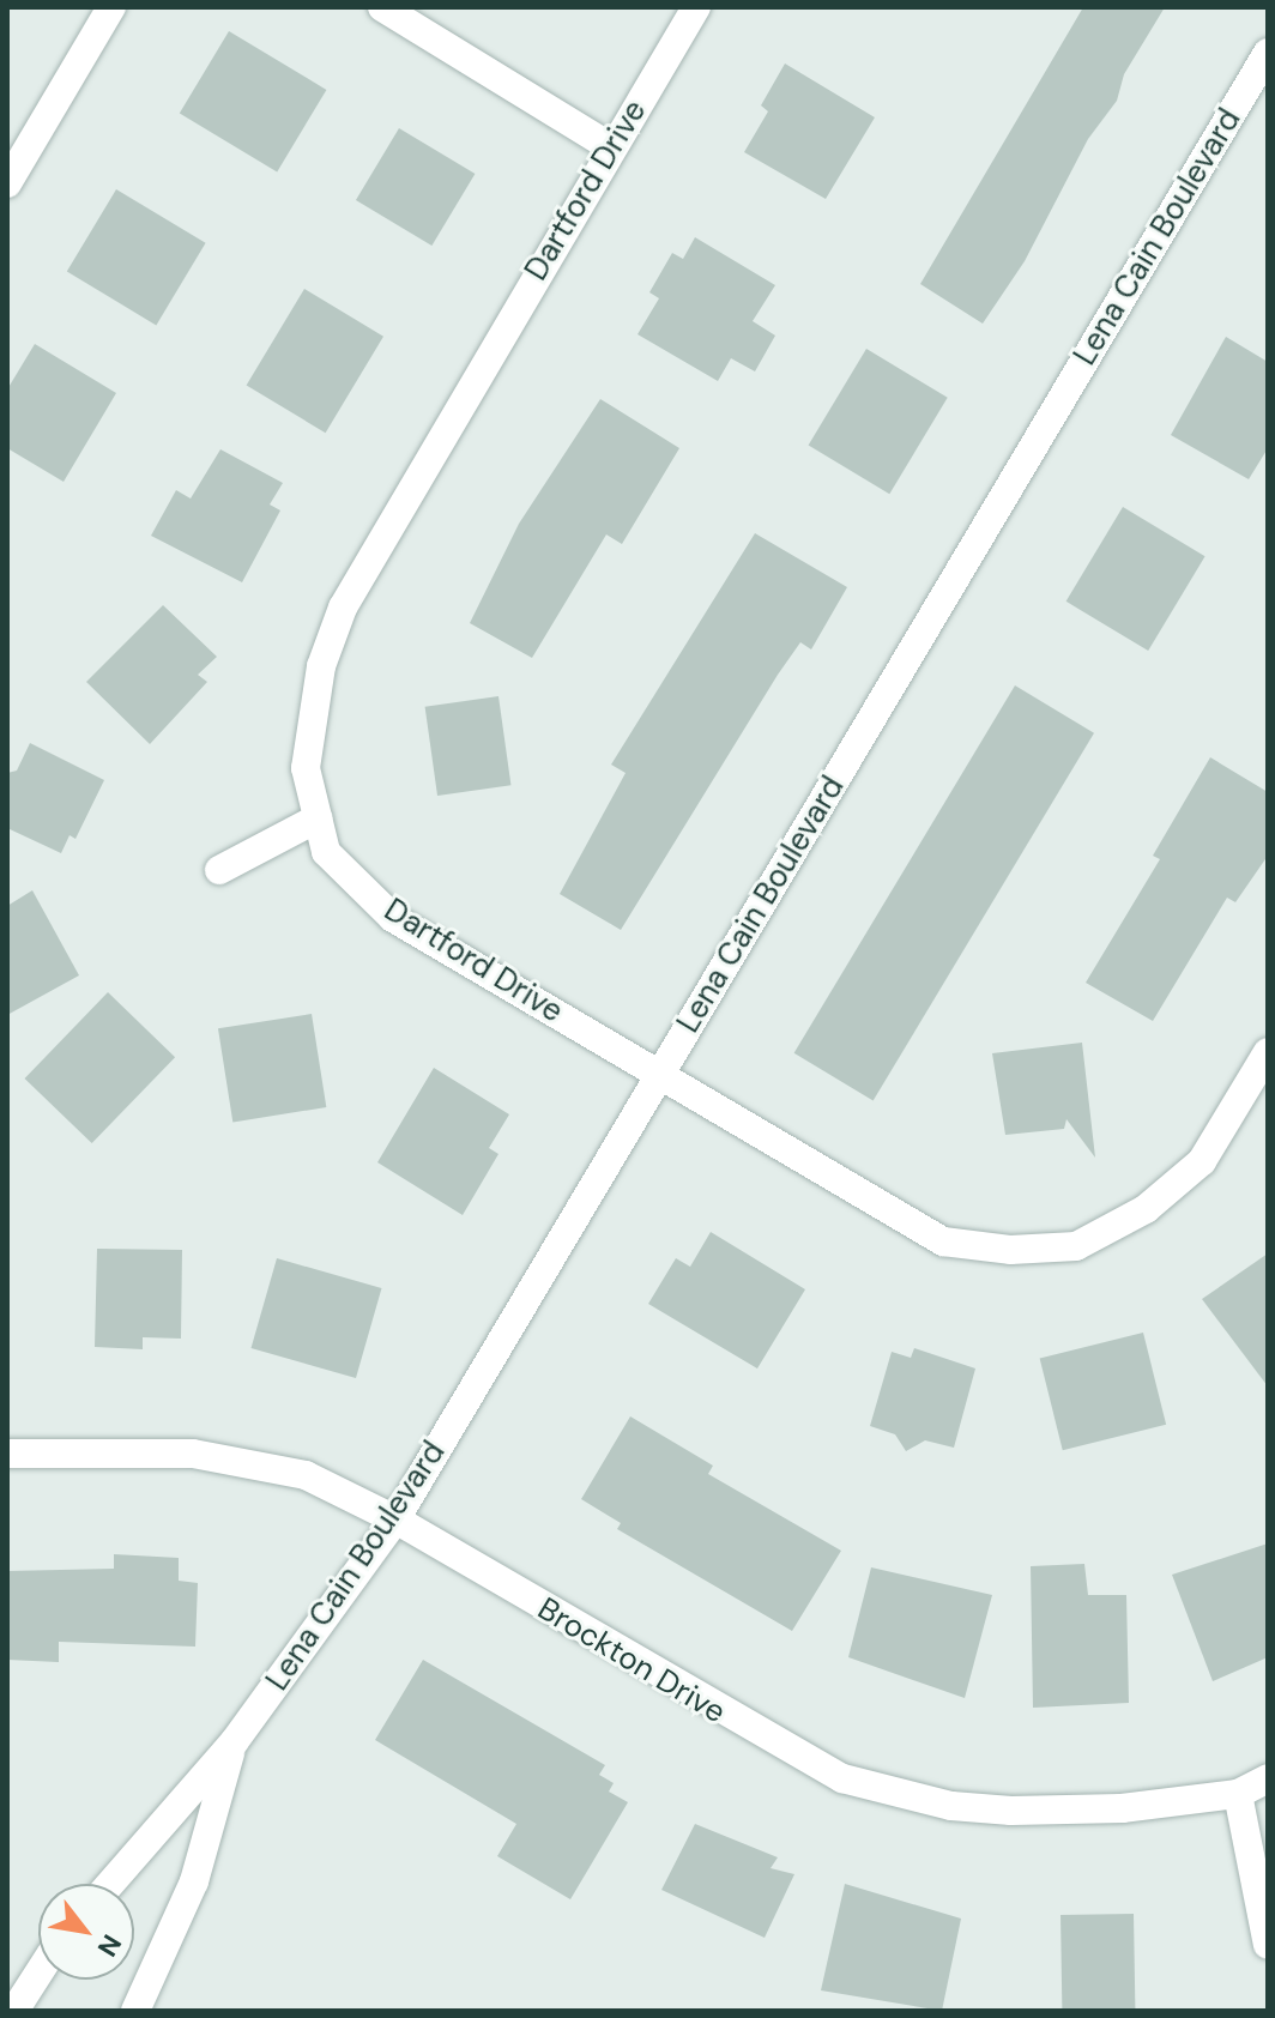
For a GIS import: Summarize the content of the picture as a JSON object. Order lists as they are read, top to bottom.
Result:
{
  "streets": {
    "street": ["Dartford Drive", "Lena Cain Boulevard", "Brockton Drive"]
  },
  "crossings": [
    ["Dartford Drive", "Lena Cain Boulevard"],
    ["Lena Cain Boulevard", "Brockton Drive"]
  ],
  "north": "bottom right"
}
